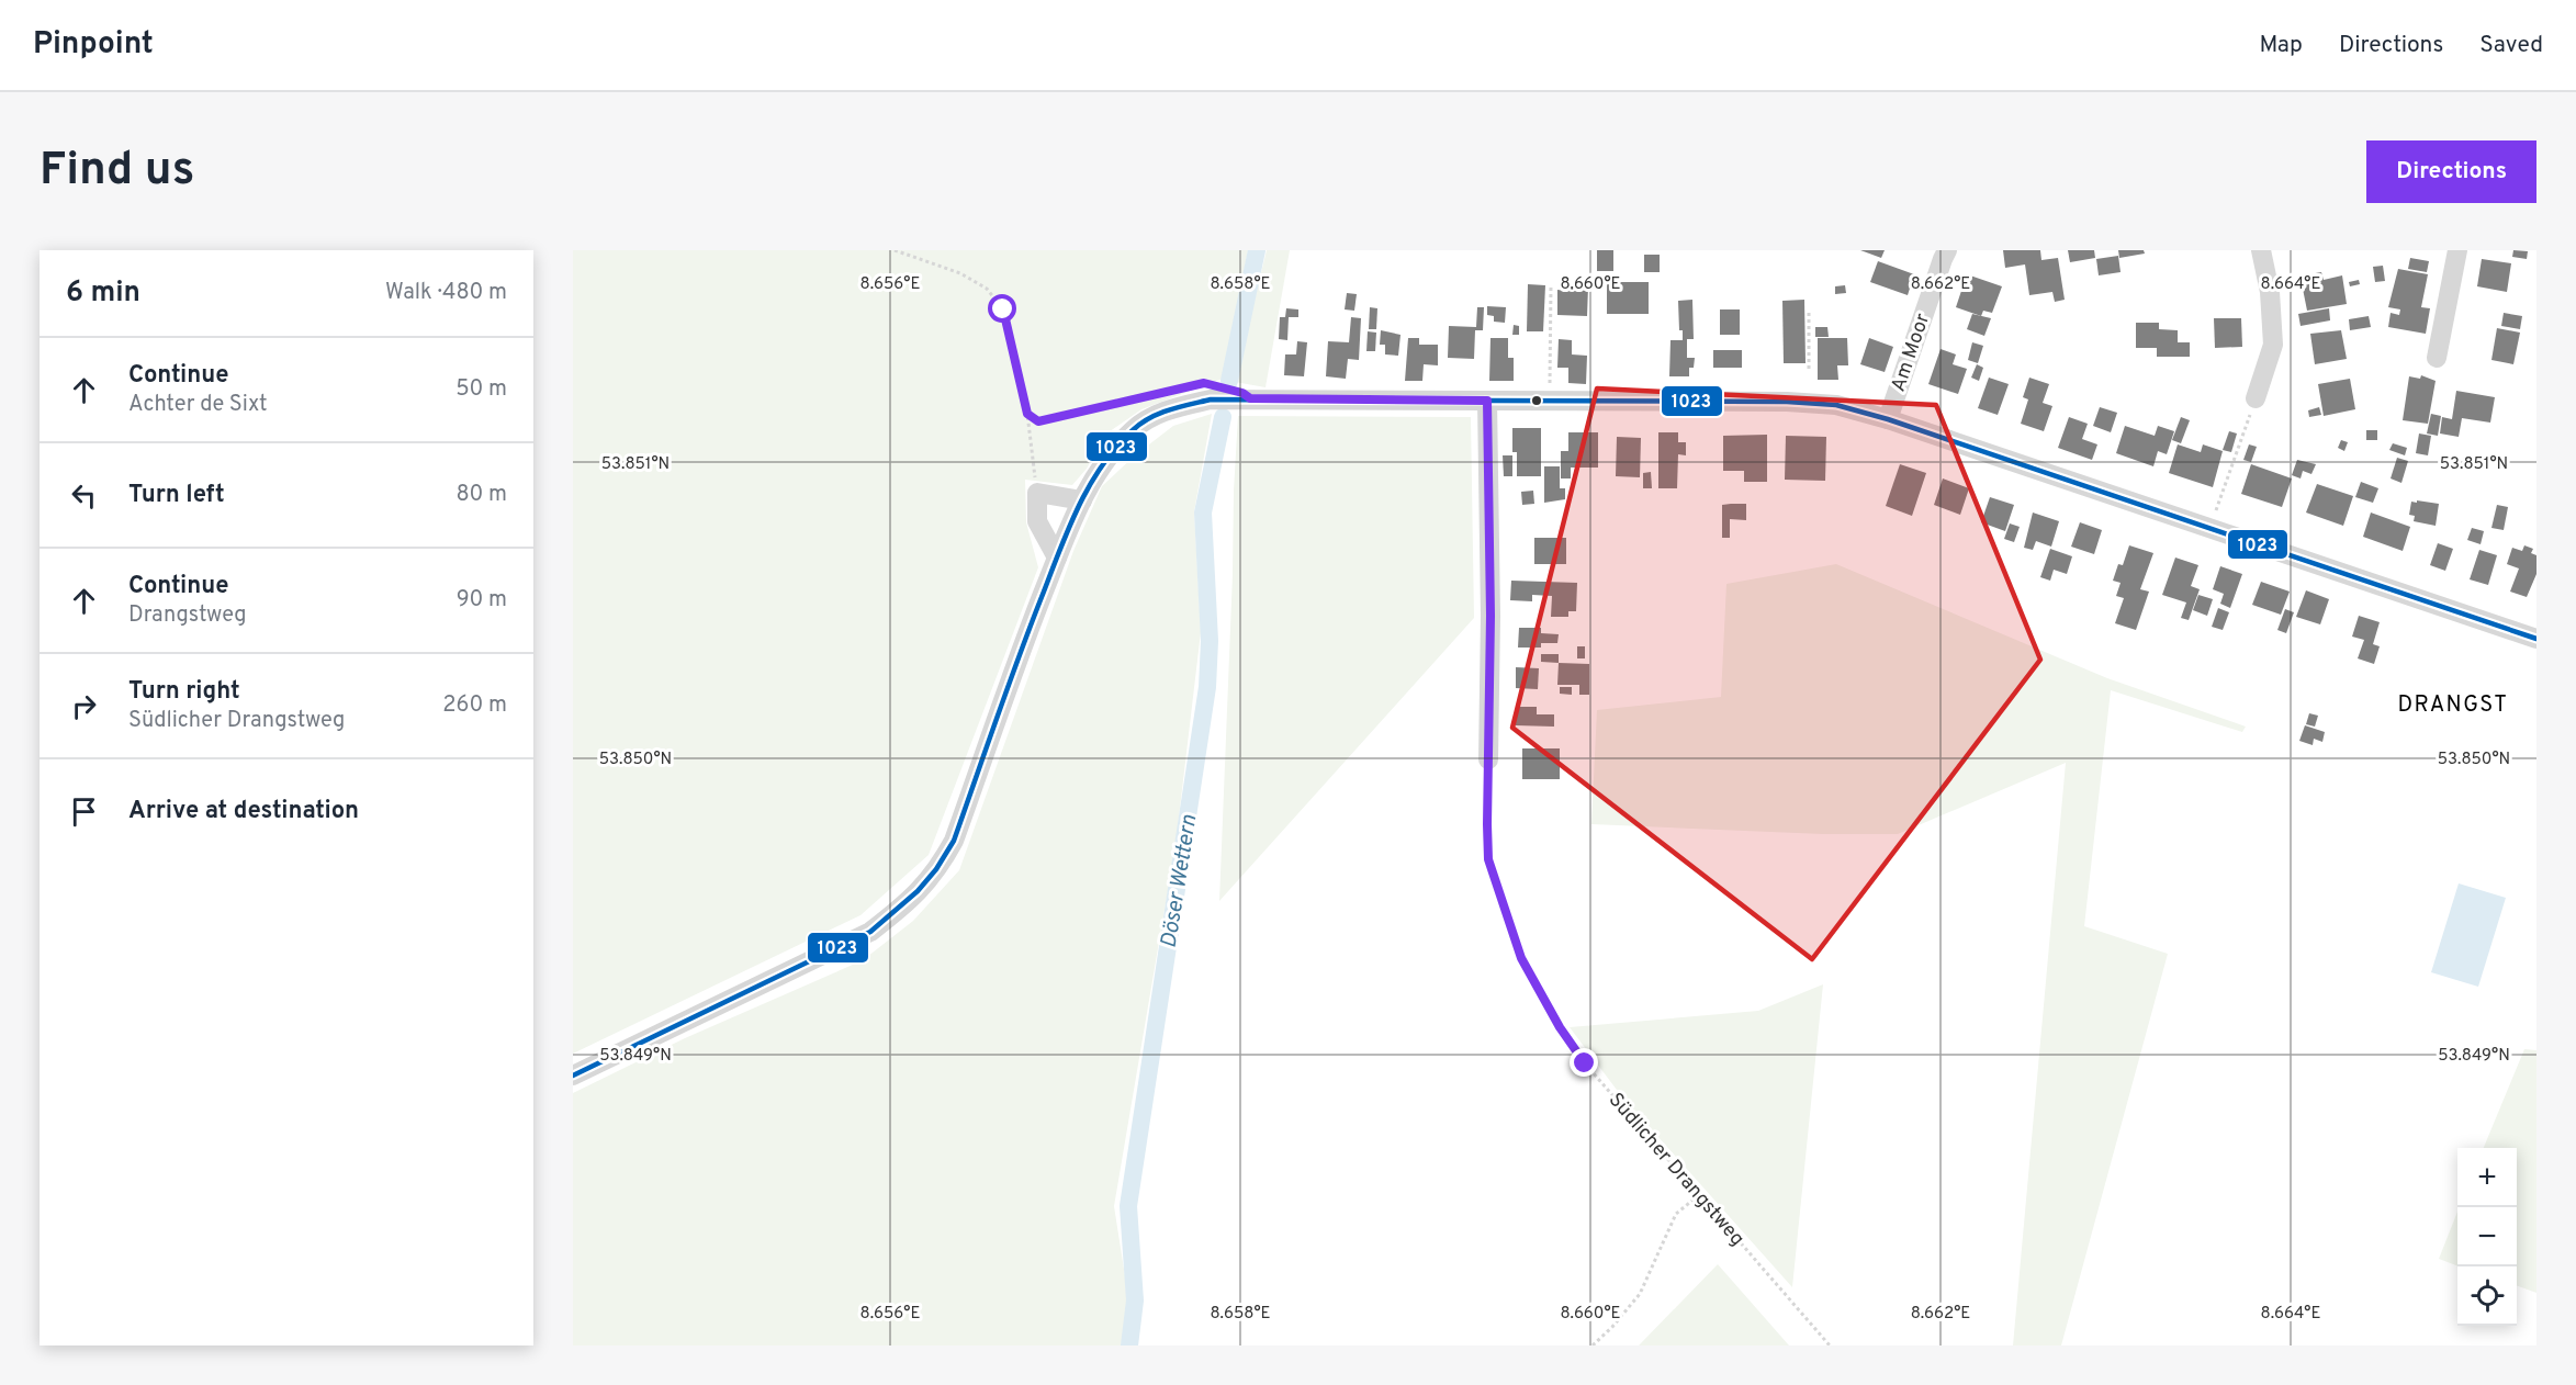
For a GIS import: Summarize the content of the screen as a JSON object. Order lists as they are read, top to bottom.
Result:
{
  "streets": {
    "street": ["Am Moor"],
    "path": ["Südlicher Drangstweg"]
  },
  "districts": ["DRANGST"],
  "water": ["Döser Wettern"],
  "lines": ["transit line 1023"],
  "page": {
    "header": "Pinpoint",
    "nav": ["Map", "Directions", "Saved"],
    "buttons": "Directions",
    "title": "Find us",
    "heading": ["6 min", "Walk · 480 m"],
    "list": [
      ["Continue", "Achter de Sixt", "50 m"],
      ["Turn left", "80 m"],
      ["Continue", "Drangstweg", "90 m"],
      ["Turn right", "Südlicher Drangstweg", "260 m"],
      "Arrive at destination"
    ],
    "map_buttons": ["+", "−"]
  },
  "coordinates": [
    "8.656°E",
    "8.658°E",
    "8.660°E",
    "8.662°E",
    "8.664°E",
    "53.851°N",
    "53.850°N",
    "53.849°N"
  ]
}
